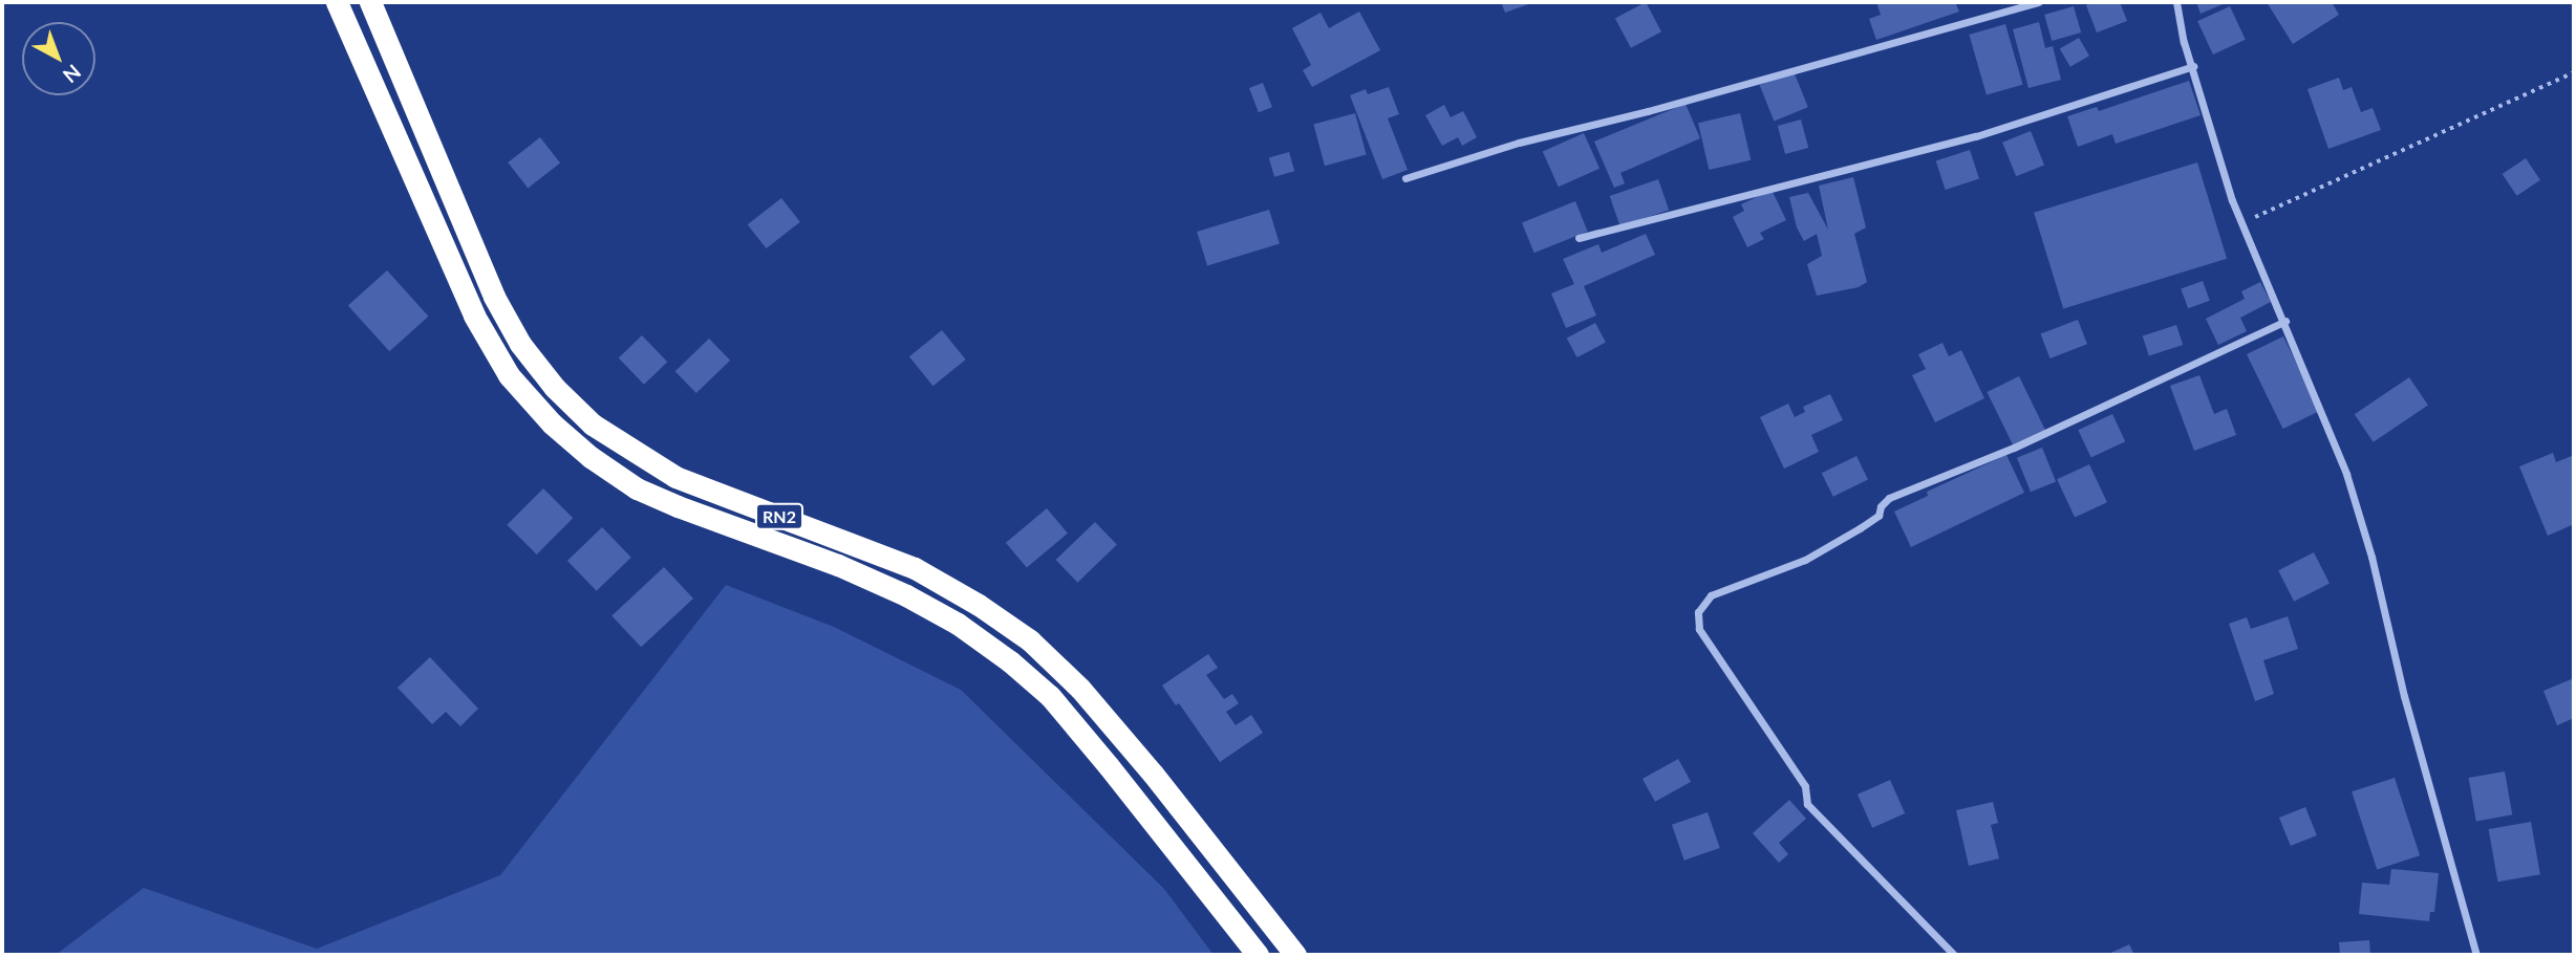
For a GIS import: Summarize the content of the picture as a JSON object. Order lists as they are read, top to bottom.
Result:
{
  "streets": {
    "highway": ["RN2"]
  },
  "north": "bottom right"
}
